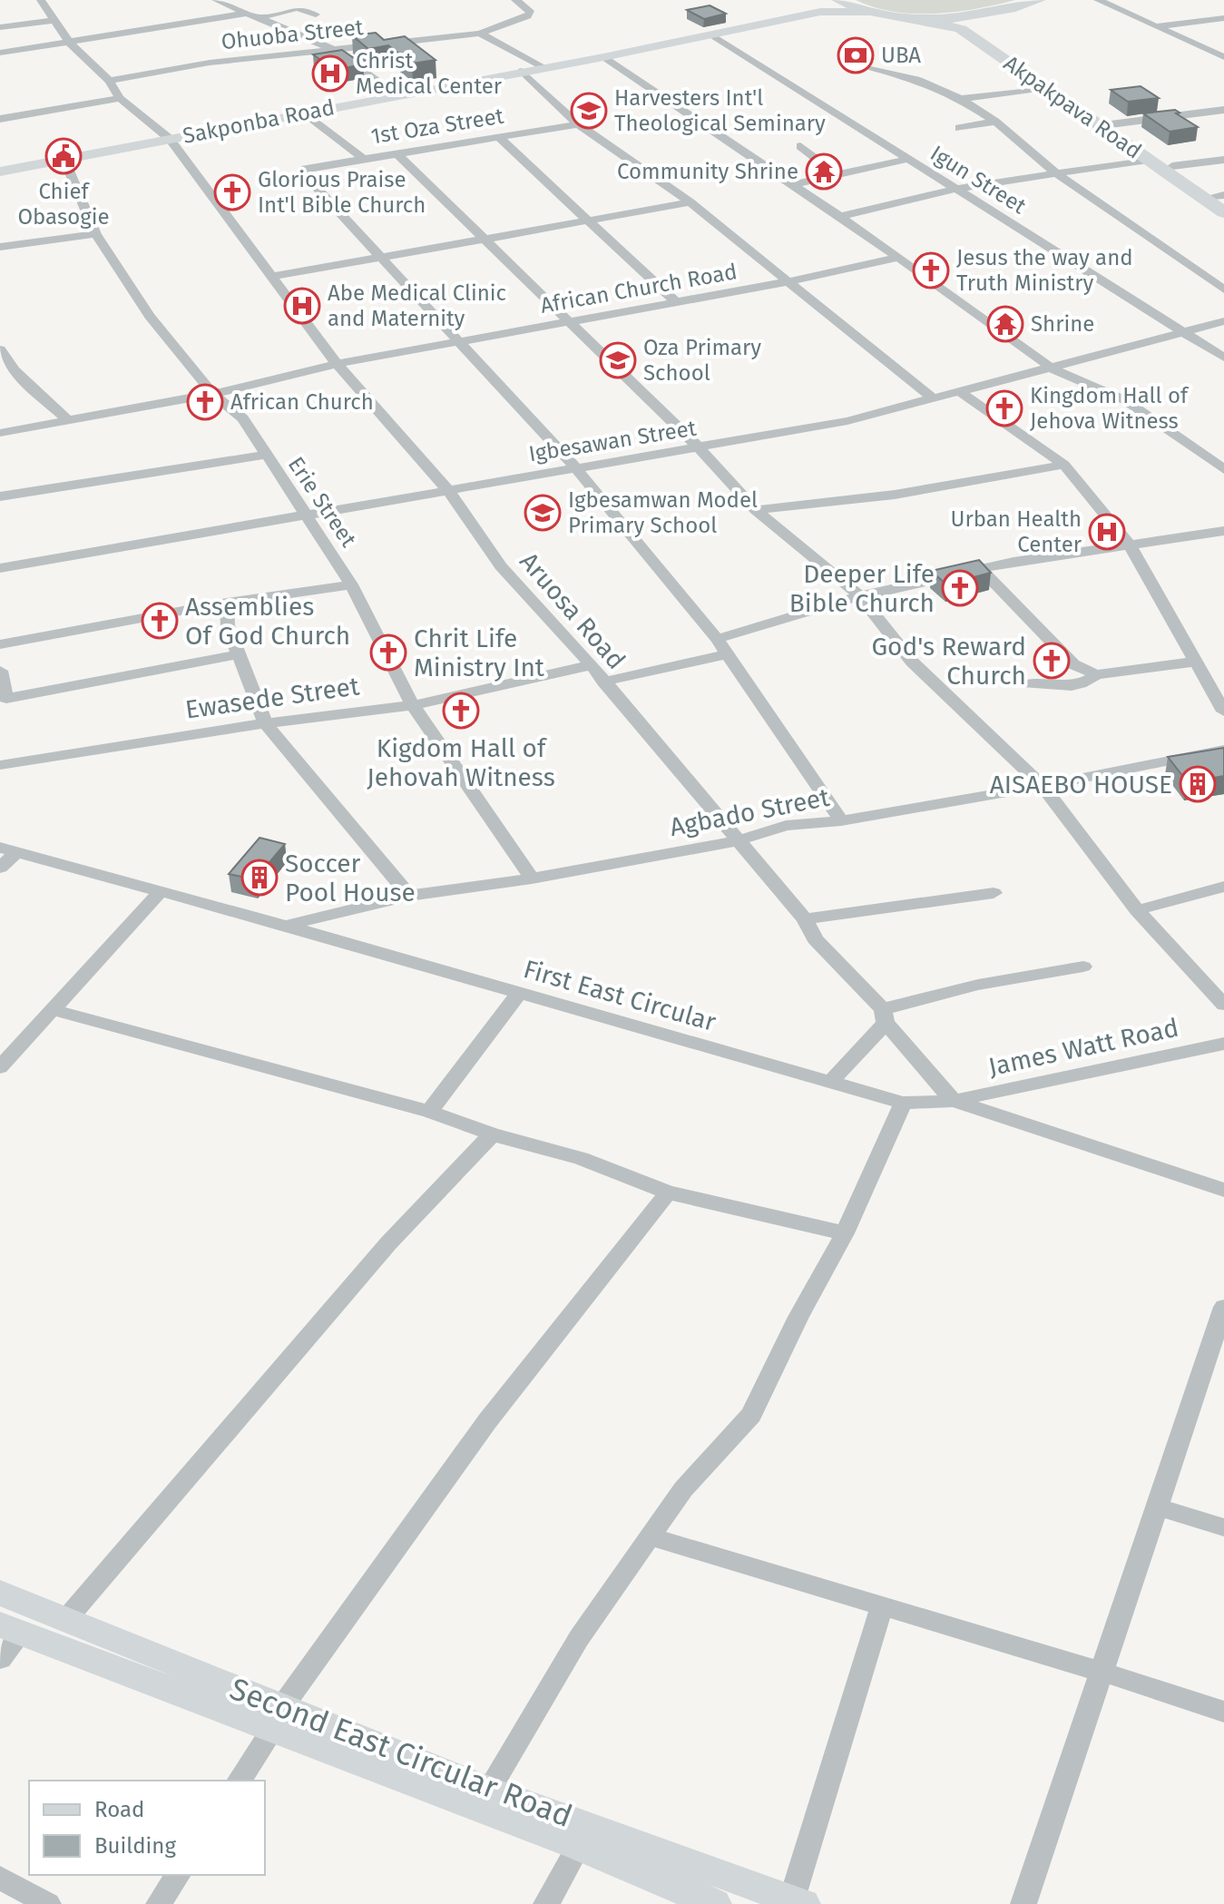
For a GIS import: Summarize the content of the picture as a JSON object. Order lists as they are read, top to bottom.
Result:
{
  "streets": {
    "highway": ["Akpakpava Road"],
    "main road": ["Sakponba Road", "Second East Circular Road"],
    "street": [
      "Ohuoba Street",
      "1st Oza Street",
      "Igun Street",
      "African Church Road",
      "Igbesawan Street",
      "Erie Street",
      "Aruosa Road",
      "Ewasede Street",
      "Agbado Street",
      "First East Circular",
      "James Watt Road"
    ]
  },
  "crossings": [
    ["Ohuoba Street", "Aruosa Road"],
    ["Sakponba Road", "Igun Street"],
    ["Sakponba Road", "Erie Street"],
    ["Sakponba Road", "Aruosa Road"],
    ["Igun Street", "Igbesawan Street"],
    ["African Church Road", "Erie Street"],
    ["African Church Road", "Aruosa Road"],
    ["Igbesawan Street", "Erie Street"],
    ["Igbesawan Street", "Aruosa Road"],
    ["Erie Street", "Ewasede Street"],
    ["Erie Street", "Agbado Street"],
    ["Aruosa Road", "Ewasede Street"],
    ["Aruosa Road", "Agbado Street"],
    ["Aruosa Road", "First East Circular"],
    ["Aruosa Road", "James Watt Road"],
    ["Agbado Street", "First East Circular"],
    ["First East Circular", "James Watt Road"]
  ],
  "places": {
    "bank": ["UBA"],
    "hospital": ["Christ Medical Center", "Abe Medical Clinic and Maternity", "Urban Health Center"],
    "school or university": ["Harvesters Int'l Theological Seminary", "Oza Primary School", "Igbesamwan Model Primary School"],
    "public building": ["Chief Obasogie"],
    "temple": ["Community Shrine", "Shrine"],
    "church": [
      "Glorious Praise Int'l Bible Church",
      "Jesus the way and Truth Ministry",
      "African Church",
      "Kingdom Hall of Jehova Witness",
      "Deeper Life Bible Church",
      "Assemblies Of God Church",
      "Chrit Life Ministry Int",
      "God's Reward Church",
      "Kigdom Hall of Jehovah Witness"
    ],
    "building": ["AISAEBO HOUSE", "Soccer Pool House"]
  },
  "legend": ["Road", "Building"]
}
